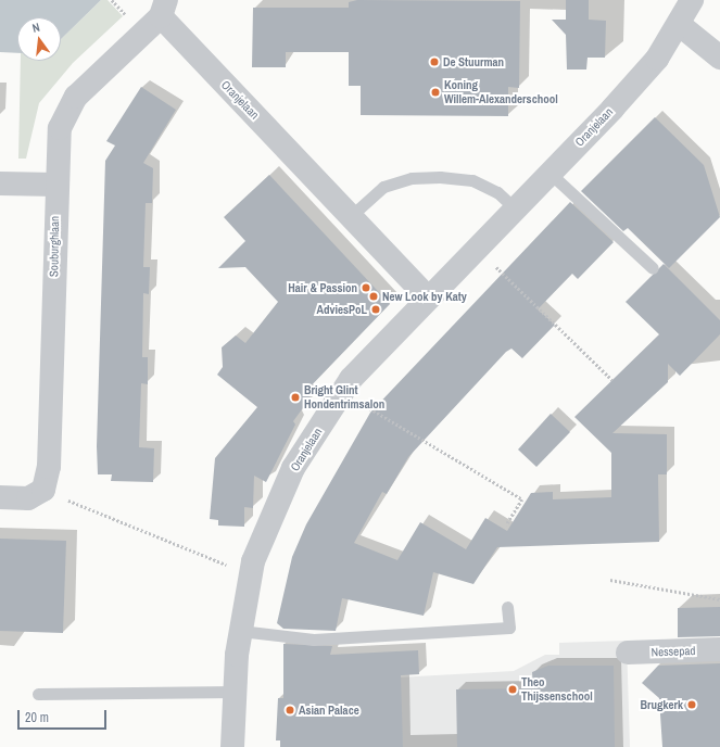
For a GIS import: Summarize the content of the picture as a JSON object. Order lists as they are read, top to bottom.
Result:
{
  "streets": {
    "street": ["Oranjelaan", "Souburghlaan", "Nessepad"]
  },
  "crossings": [
    ["Oranjelaan", "Souburghlaan"]
  ],
  "places": [
    "De Stuurman",
    "Koning Willem-Alexanderschool",
    "Hair & Passion",
    "New Look by Katy",
    "AdviesPoL",
    "Bright Glint Hondentrimsalon",
    "Theo Thijssenschool",
    "Brugkerk",
    "Asian Palace"
  ],
  "scale_bar": "20 m",
  "north": "top"
}
